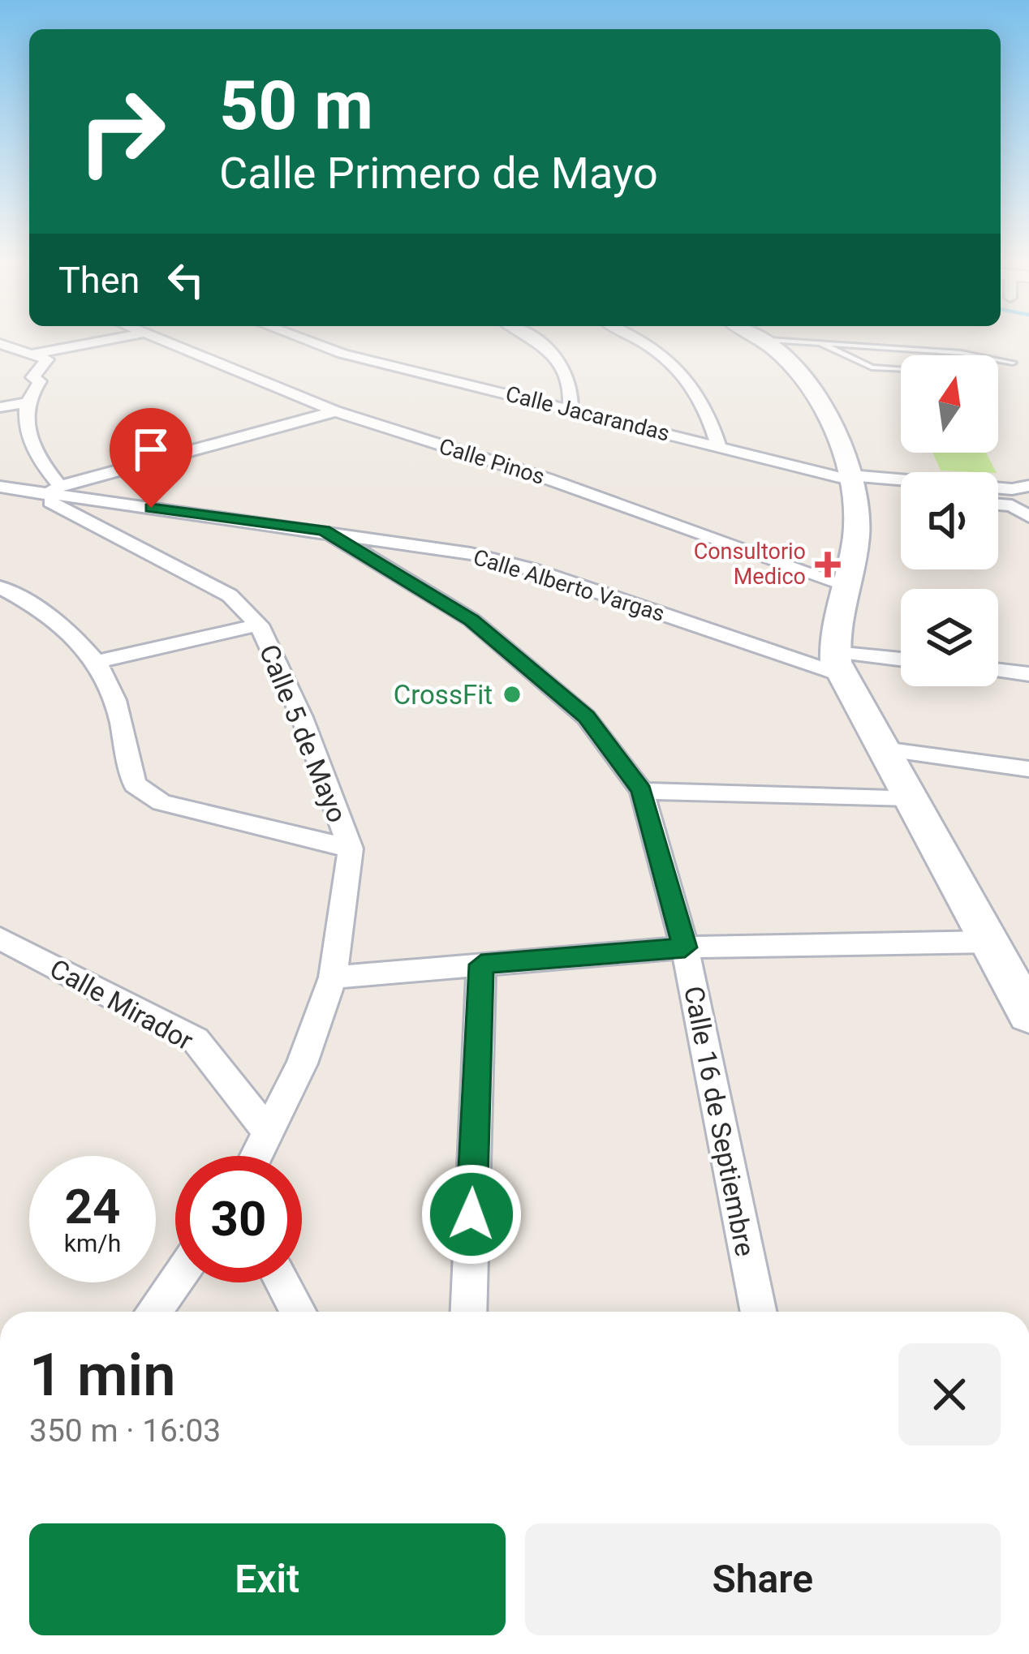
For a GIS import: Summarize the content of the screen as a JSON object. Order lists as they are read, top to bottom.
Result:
{
  "streets": {
    "street": [
      "Calle Jacarandas",
      "Calle Pinos",
      "Calle Alberto Vargas",
      "Calle 5 de Mayo",
      "Calle Mirador",
      "Calle 16 de Septiembre"
    ]
  },
  "crossings": [
    ["Calle Alberto Vargas", "Calle 5 de Mayo"],
    ["Calle Alberto Vargas", "Calle 16 de Septiembre"],
    ["Calle 5 de Mayo", "Calle Mirador"]
  ],
  "places": {
    "health": ["Consultorio Medico"],
    "other": ["CrossFit"]
  },
  "north": "top",
  "page": {
    "turn": ["50 m", "Calle Primero de Mayo"],
    "then": "Then",
    "speed": "24 km/h",
    "limit": "30",
    "heading": ["1 min", "350 m · 16:03"],
    "buttons": ["Exit", "Share"]
  }
}
